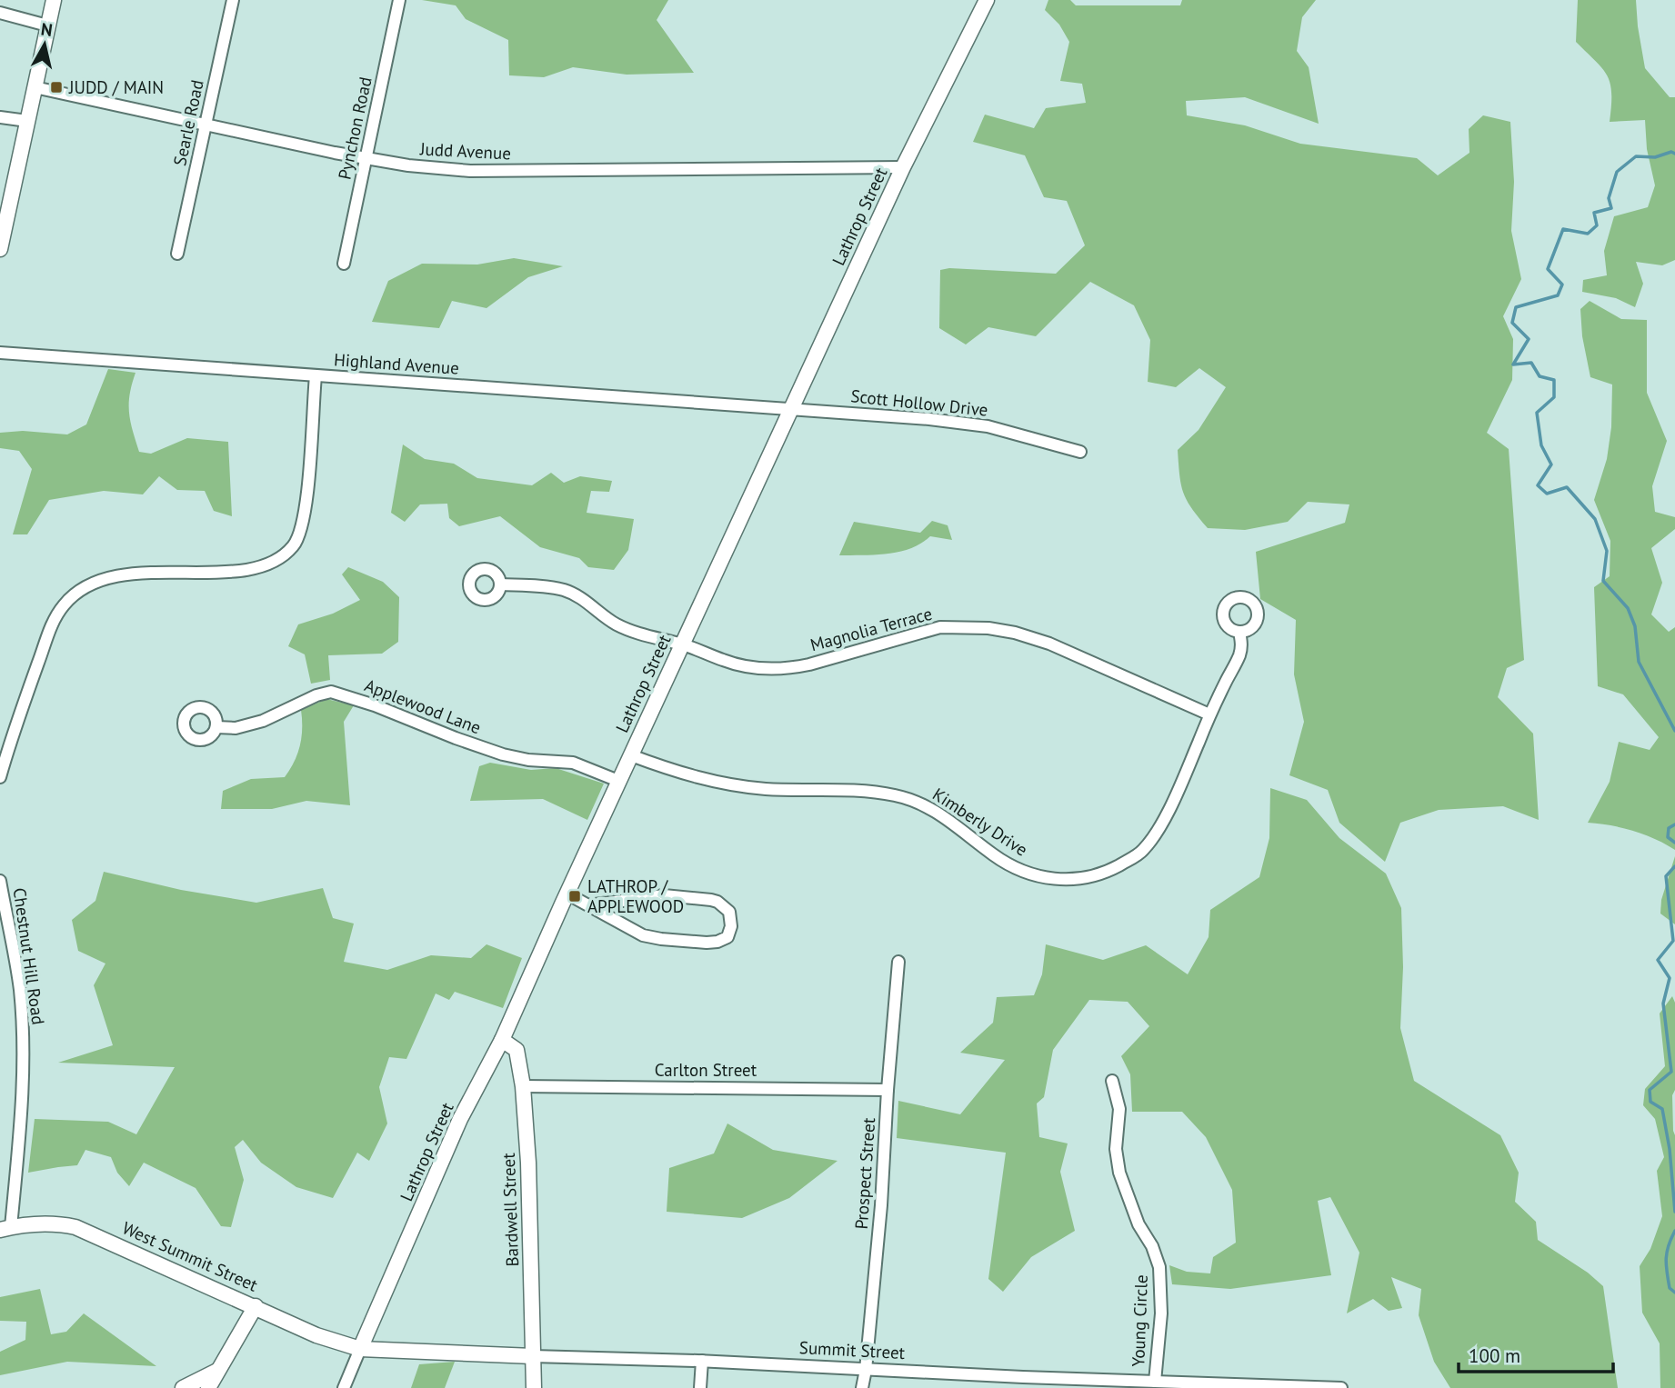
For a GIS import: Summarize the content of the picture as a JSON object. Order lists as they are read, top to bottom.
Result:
{
  "streets": {
    "street": [
      "Searle Road",
      "Pynchon Road",
      "Judd Avenue",
      "Lathrop Street",
      "Highland Avenue",
      "Scott Hollow Drive",
      "Magnolia Terrace",
      "Applewood Lane",
      "Kimberly Drive",
      "Chestnut Hill Road",
      "Carlton Street",
      "Prospect Street",
      "Bardwell Street",
      "West Summit Street",
      "Young Circle",
      "Summit Street"
    ]
  },
  "crossings": [
    ["Searle Road", "Judd Avenue"],
    ["Pynchon Road", "Judd Avenue"],
    ["Judd Avenue", "Lathrop Street"],
    ["Lathrop Street", "Highland Avenue"],
    ["Lathrop Street", "Scott Hollow Drive"],
    ["Lathrop Street", "Magnolia Terrace"],
    ["Lathrop Street", "Applewood Lane"],
    ["Lathrop Street", "Kimberly Drive"],
    ["Lathrop Street", "Bardwell Street"],
    ["Lathrop Street", "West Summit Street"],
    ["Lathrop Street", "Summit Street"],
    ["Highland Avenue", "Scott Hollow Drive"],
    ["Magnolia Terrace", "Kimberly Drive"],
    ["Chestnut Hill Road", "West Summit Street"],
    ["Carlton Street", "Prospect Street"],
    ["Carlton Street", "Bardwell Street"],
    ["Prospect Street", "Summit Street"],
    ["Bardwell Street", "Summit Street"],
    ["West Summit Street", "Summit Street"],
    ["Young Circle", "Summit Street"]
  ],
  "places": {
    "transit": ["JUDD / MAIN", "LATHROP / APPLEWOOD"]
  },
  "scale_bar": "100 m",
  "north": "top"
}
